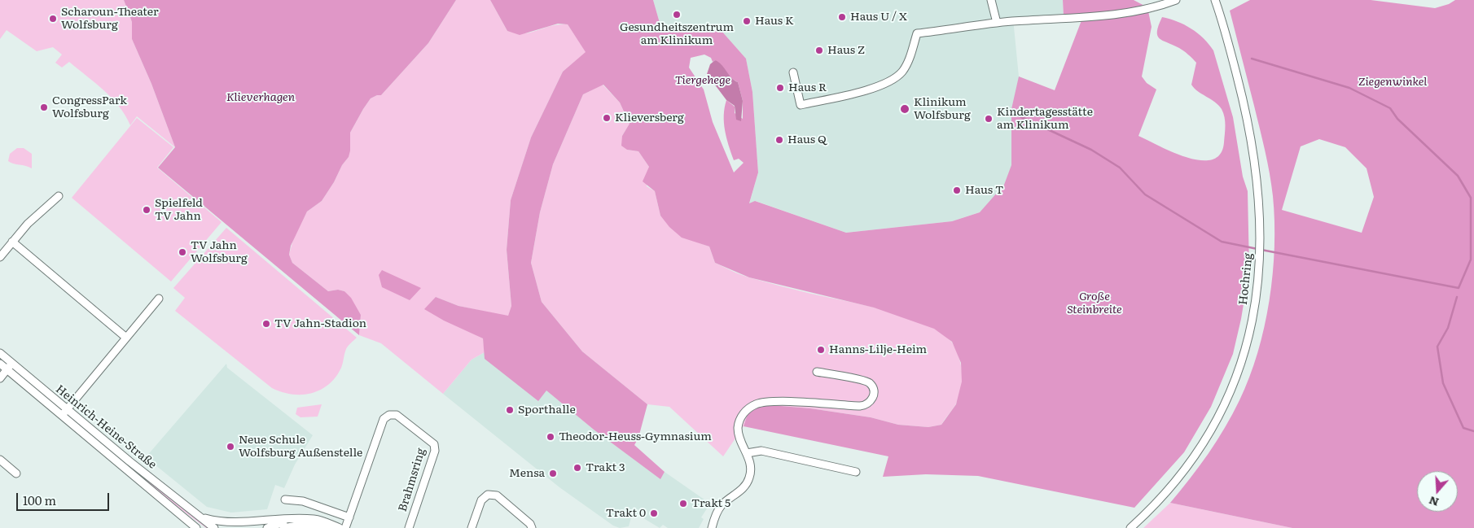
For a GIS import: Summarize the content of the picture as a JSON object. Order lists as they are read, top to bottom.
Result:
{
  "streets": {
    "street": ["Hochring", "Heinrich-Heine-Straße", "Brahmsring"]
  },
  "parks": [
    "Tiergehege",
    "Ziegenwinkel",
    "Klieverhagen",
    "Große Steinbreite"
  ],
  "places": [
    "Gesundheitszentrum am Klinikum",
    "Haus U / X",
    "Scharoun-Theater Wolfsburg",
    "Haus K",
    "Haus Z",
    "Haus R",
    "CongressPark Wolfsburg",
    "Klinikum Wolfsburg",
    "Klieversberg",
    "Kindertagesstätte am Klinikum",
    "Haus Q",
    "Haus T",
    "Spielfeld TV Jahn",
    "TV Jahn Wolfsburg",
    "TV Jahn-Stadion",
    "Hanns-Lilje-Heim",
    "Sporthalle",
    "Theodor-Heuss-Gymnasium",
    "Neue Schule Wolfsburg Außenstelle",
    "Trakt 3",
    "Mensa",
    "Trakt 5",
    "Trakt 0"
  ],
  "scale_bar": "100 m",
  "north": "bottom"
}
